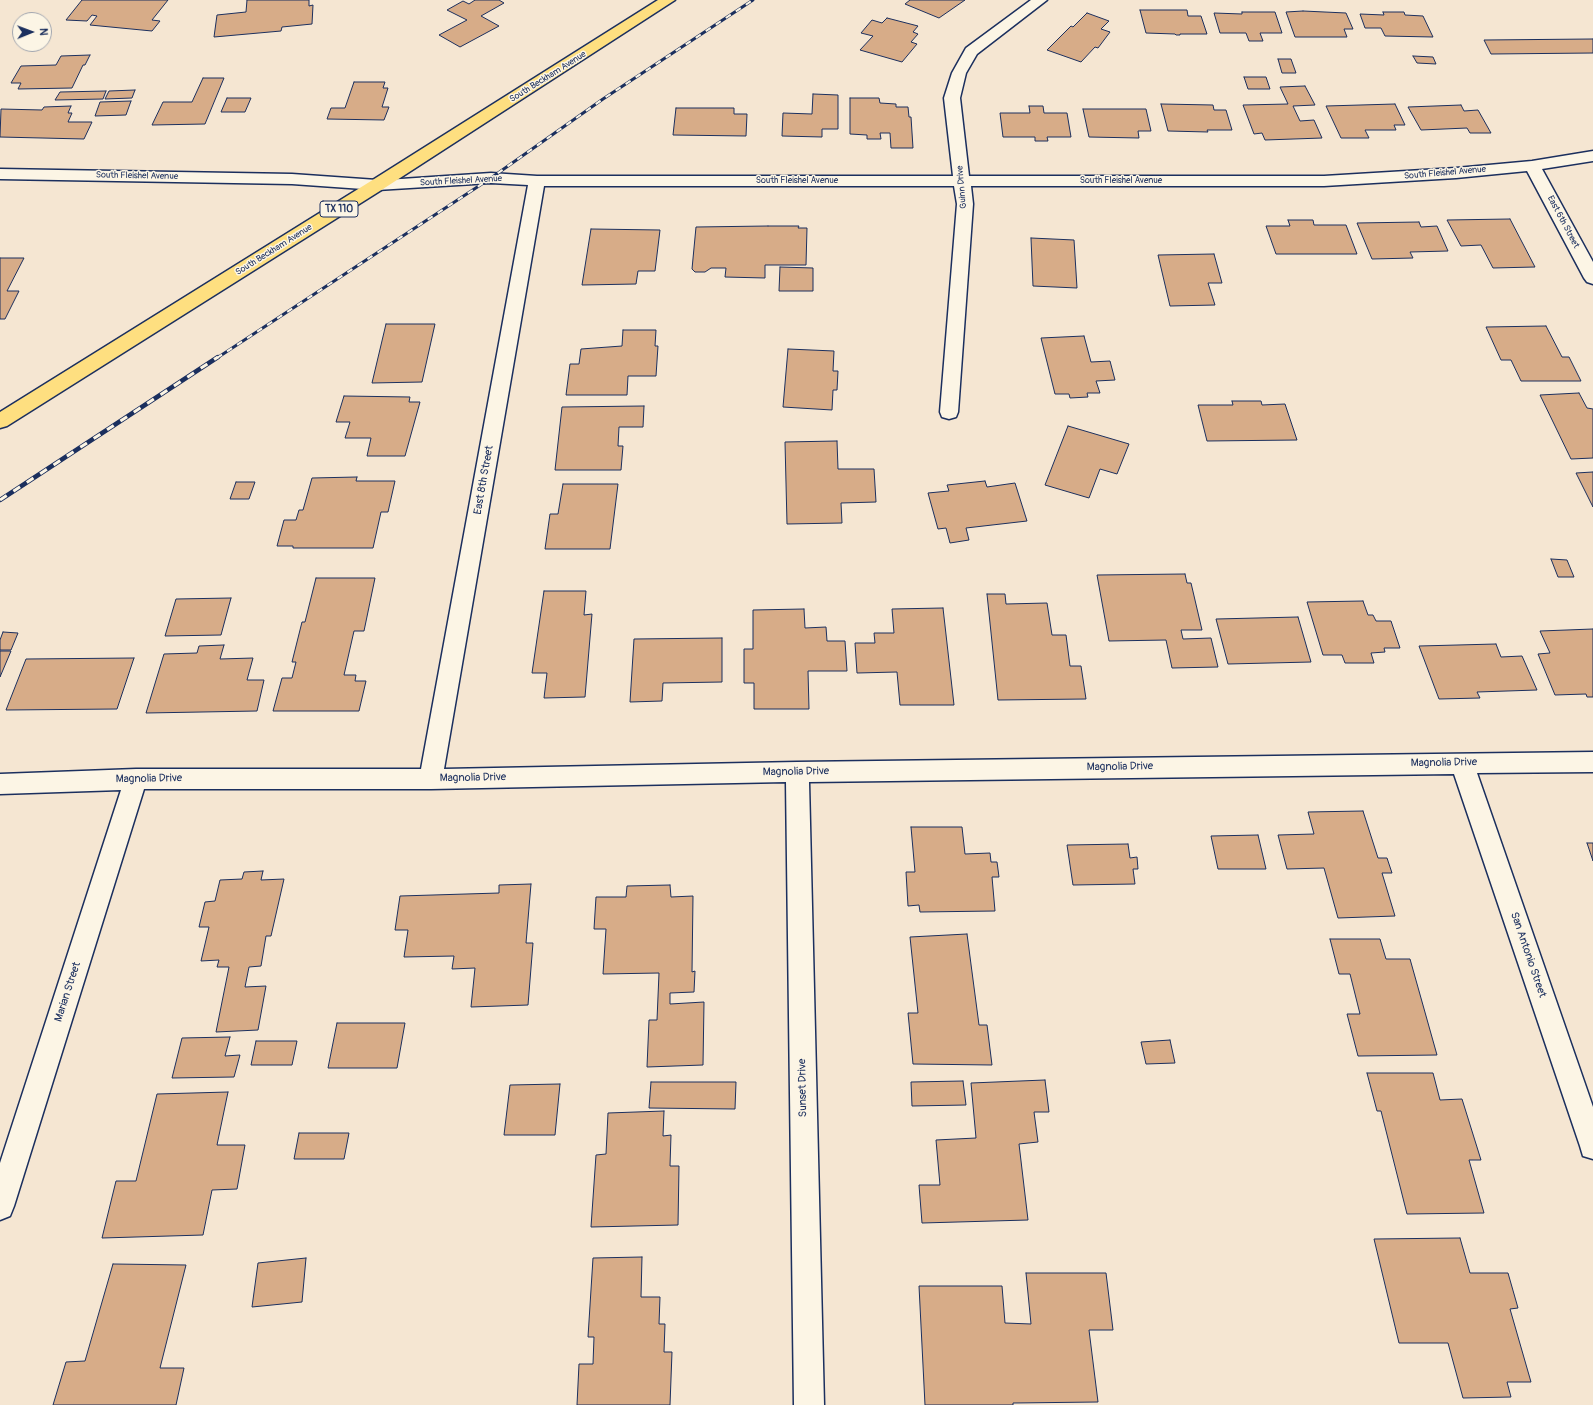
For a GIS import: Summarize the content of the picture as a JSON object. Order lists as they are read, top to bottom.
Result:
{
  "streets": {
    "main road": ["South Beckham Avenue", "TX 110"],
    "street": [
      "South Fleishel Avenue",
      "Guinn Drive",
      "East 6th Street",
      "East 8th Street",
      "Magnolia Drive",
      "San Antonio Street",
      "Marian Street",
      "Sunset Drive"
    ]
  },
  "crossings": [
    ["South Beckham Avenue", "South Fleishel Avenue"],
    ["South Fleishel Avenue", "Guinn Drive"],
    ["South Fleishel Avenue", "East 6th Street"],
    ["South Fleishel Avenue", "East 8th Street"],
    ["East 8th Street", "Magnolia Drive"],
    ["Magnolia Drive", "San Antonio Street"],
    ["Magnolia Drive", "Marian Street"],
    ["Magnolia Drive", "Sunset Drive"]
  ],
  "north": "right"
}
